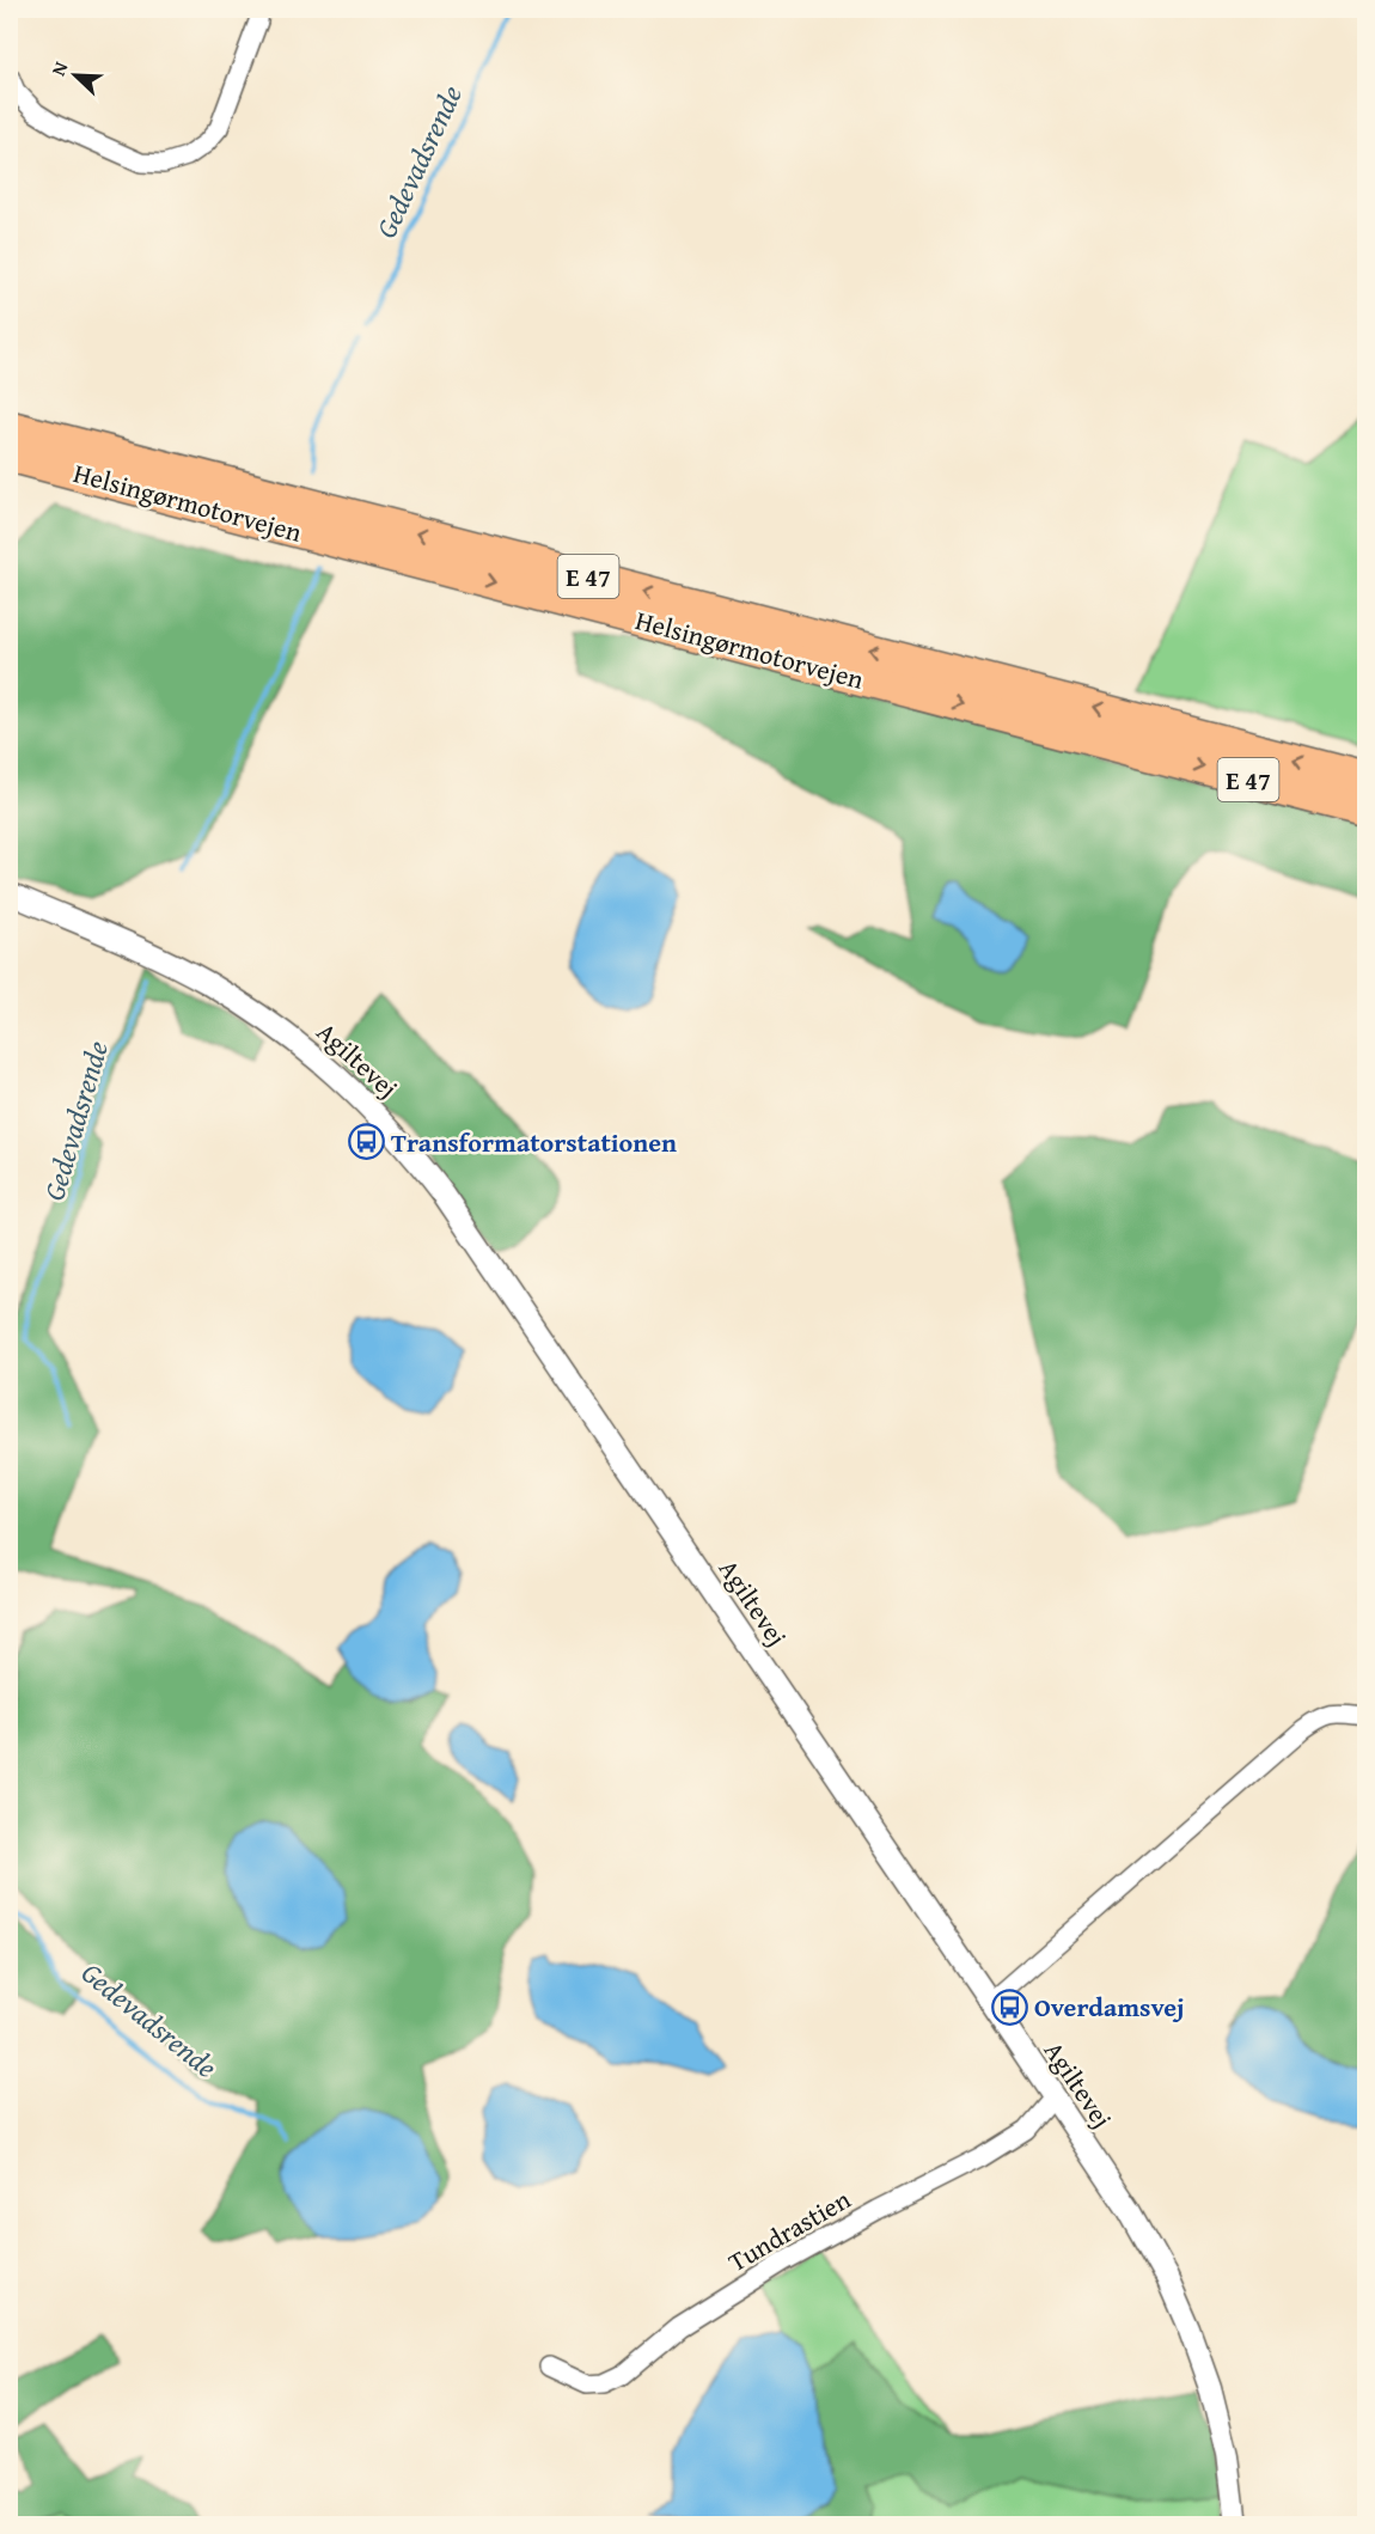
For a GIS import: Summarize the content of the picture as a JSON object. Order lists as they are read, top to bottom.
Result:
{
  "streets": {
    "highway": ["Helsingørmotorvejen", "E 47"],
    "street": ["Agiltevej", "Tundrastien"]
  },
  "crossings": [
    ["Agiltevej", "Tundrastien"]
  ],
  "water": ["Gedevadsrende"],
  "places": {
    "bus stop": ["Transformatorstationen", "Overdamsvej"]
  },
  "north": "top left"
}
